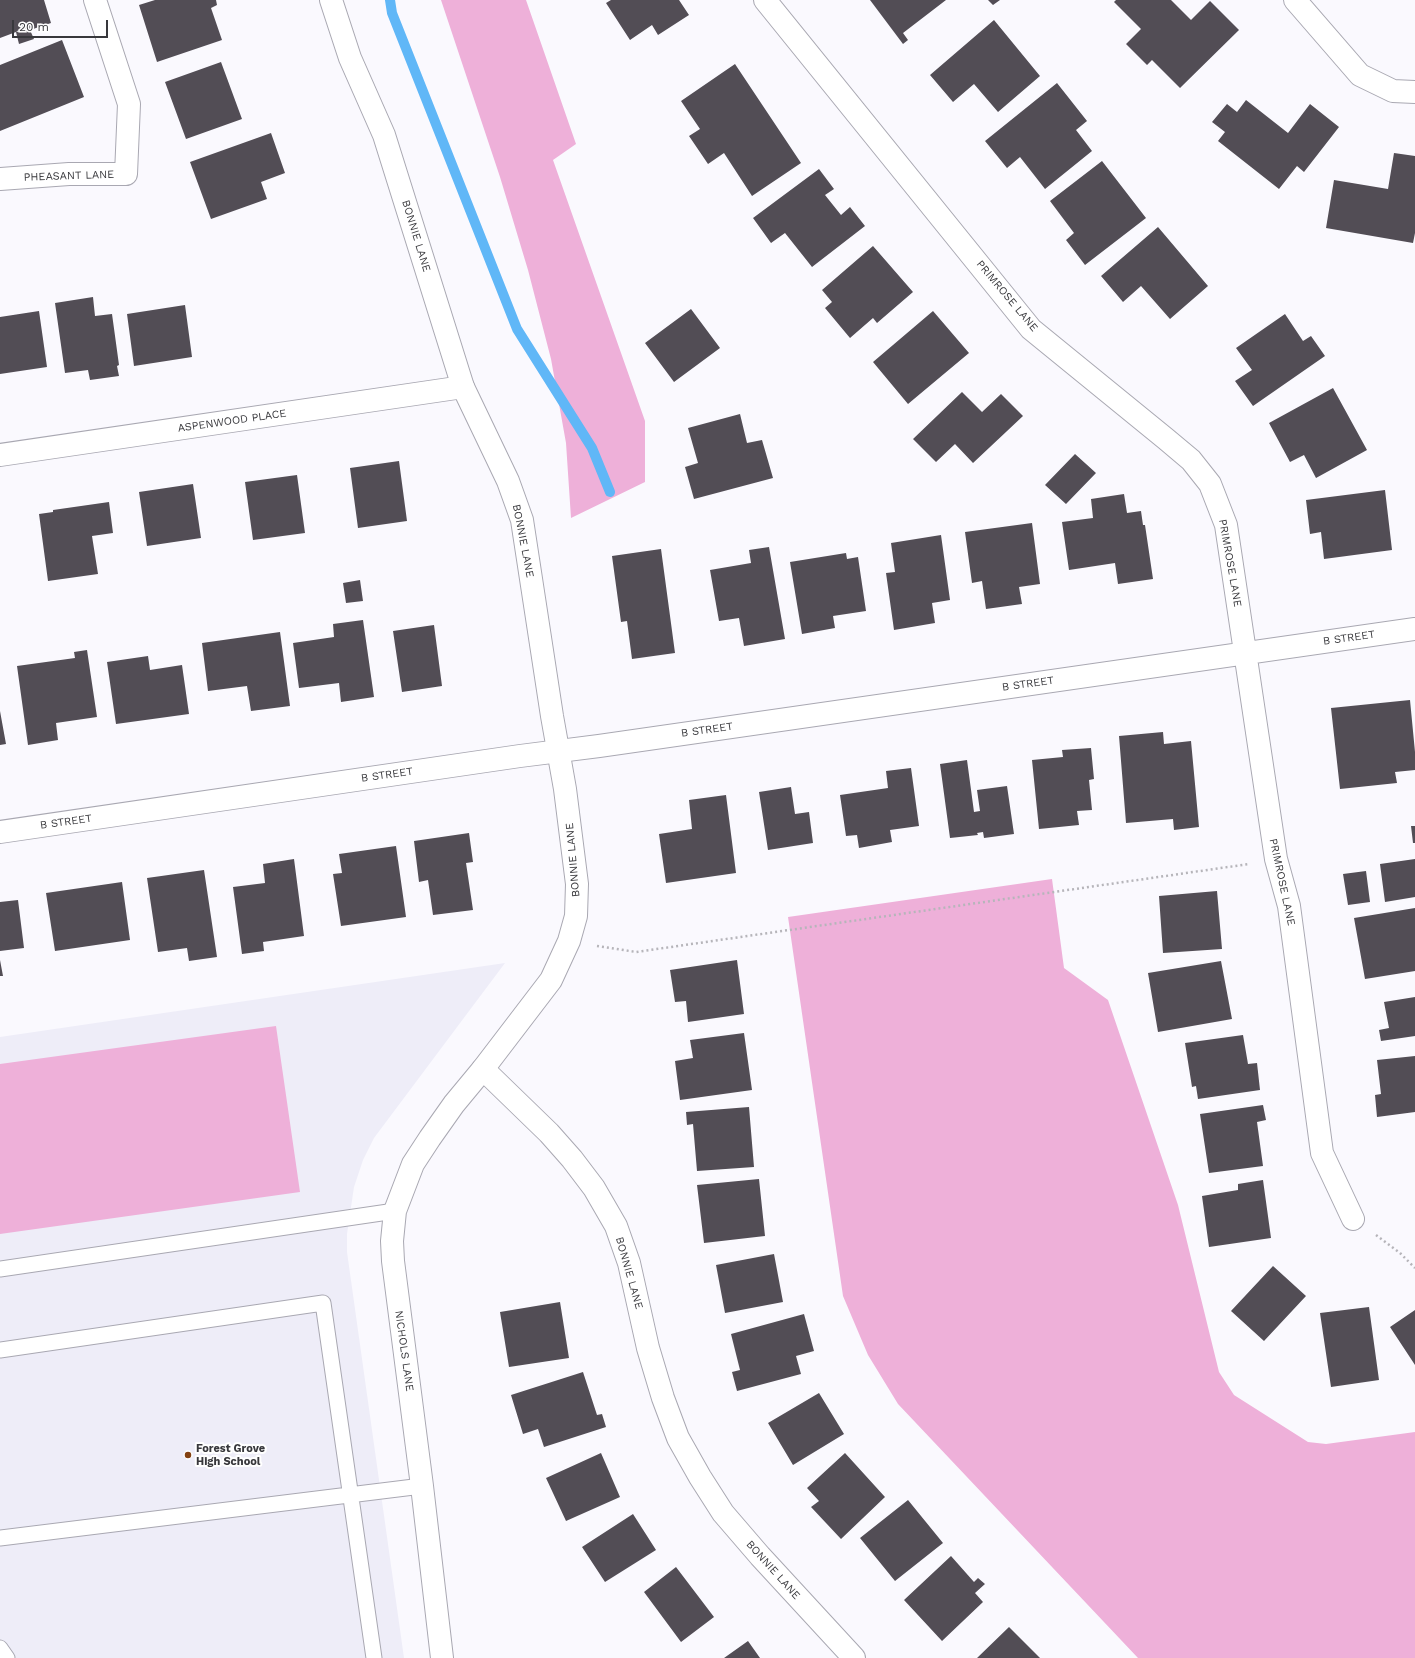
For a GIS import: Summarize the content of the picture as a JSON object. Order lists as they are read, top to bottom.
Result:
{
  "streets": {
    "street": [
      "PHEASANT LANE",
      "BONNIE LANE",
      "PRIMROSE LANE",
      "ASPENWOOD PLACE",
      "B STREET",
      "NICHOLS LANE"
    ]
  },
  "crossings": [
    ["BONNIE LANE", "ASPENWOOD PLACE"],
    ["BONNIE LANE", "B STREET"],
    ["BONNIE LANE", "NICHOLS LANE"],
    ["PRIMROSE LANE", "B STREET"]
  ],
  "places": ["Forest Grove High School"],
  "scale_bar": "20 m"
}
